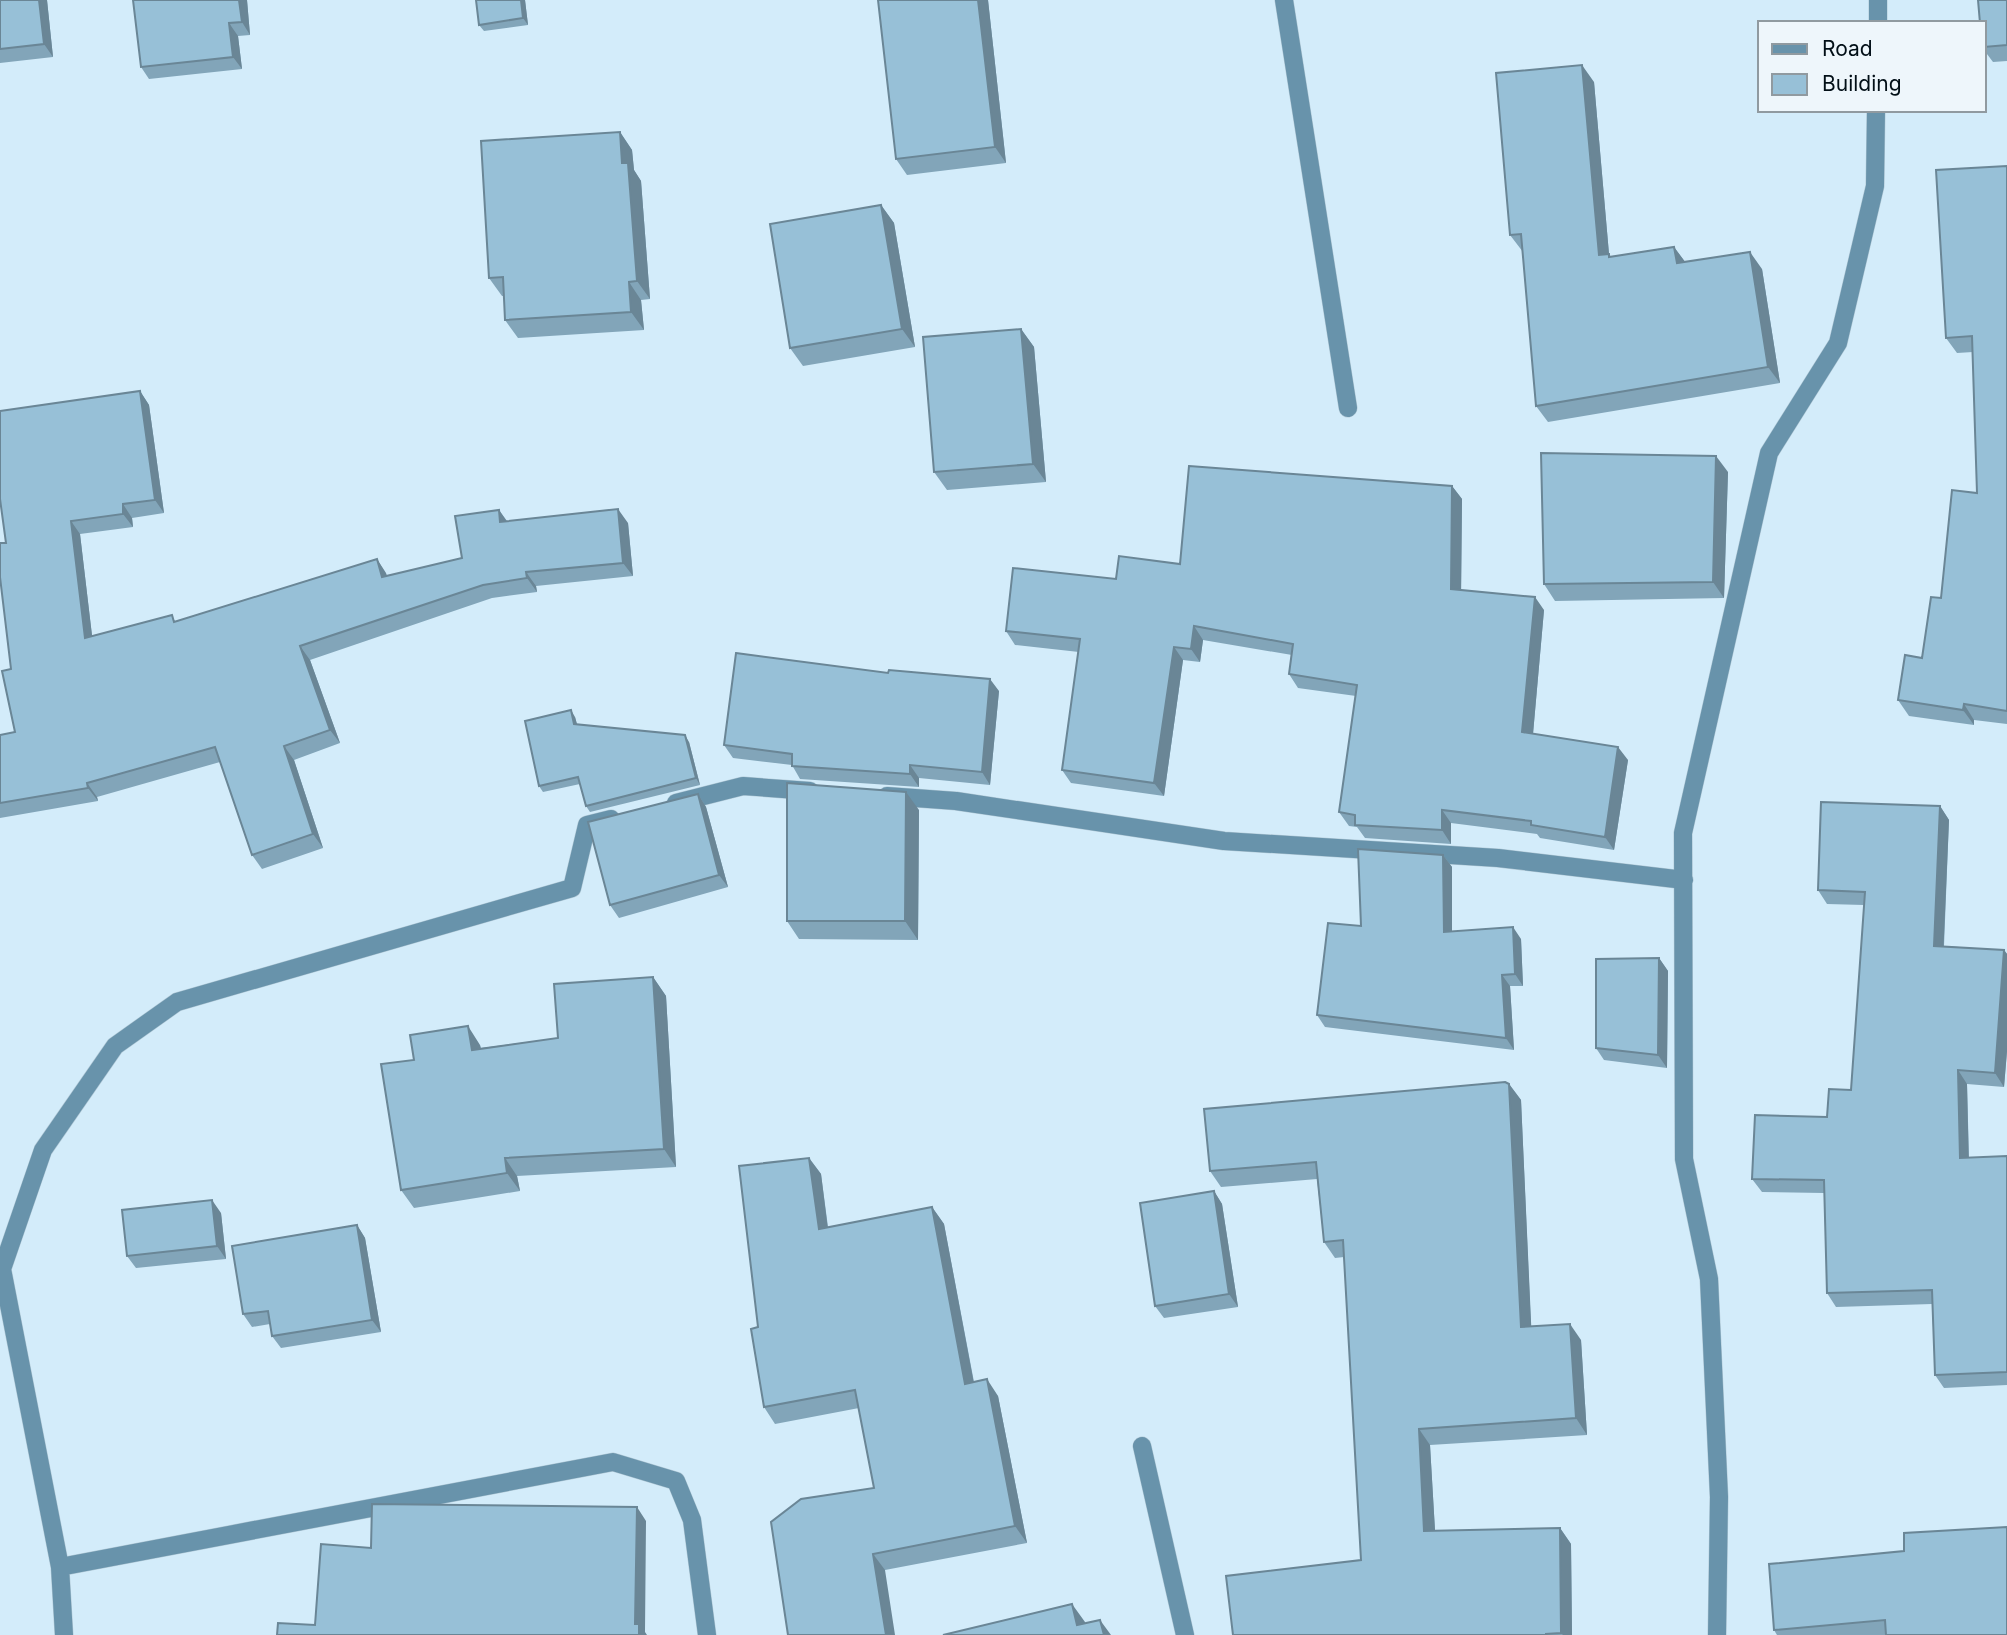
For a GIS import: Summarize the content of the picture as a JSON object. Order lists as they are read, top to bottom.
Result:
{
  "legend": ["Road", "Building"]
}
